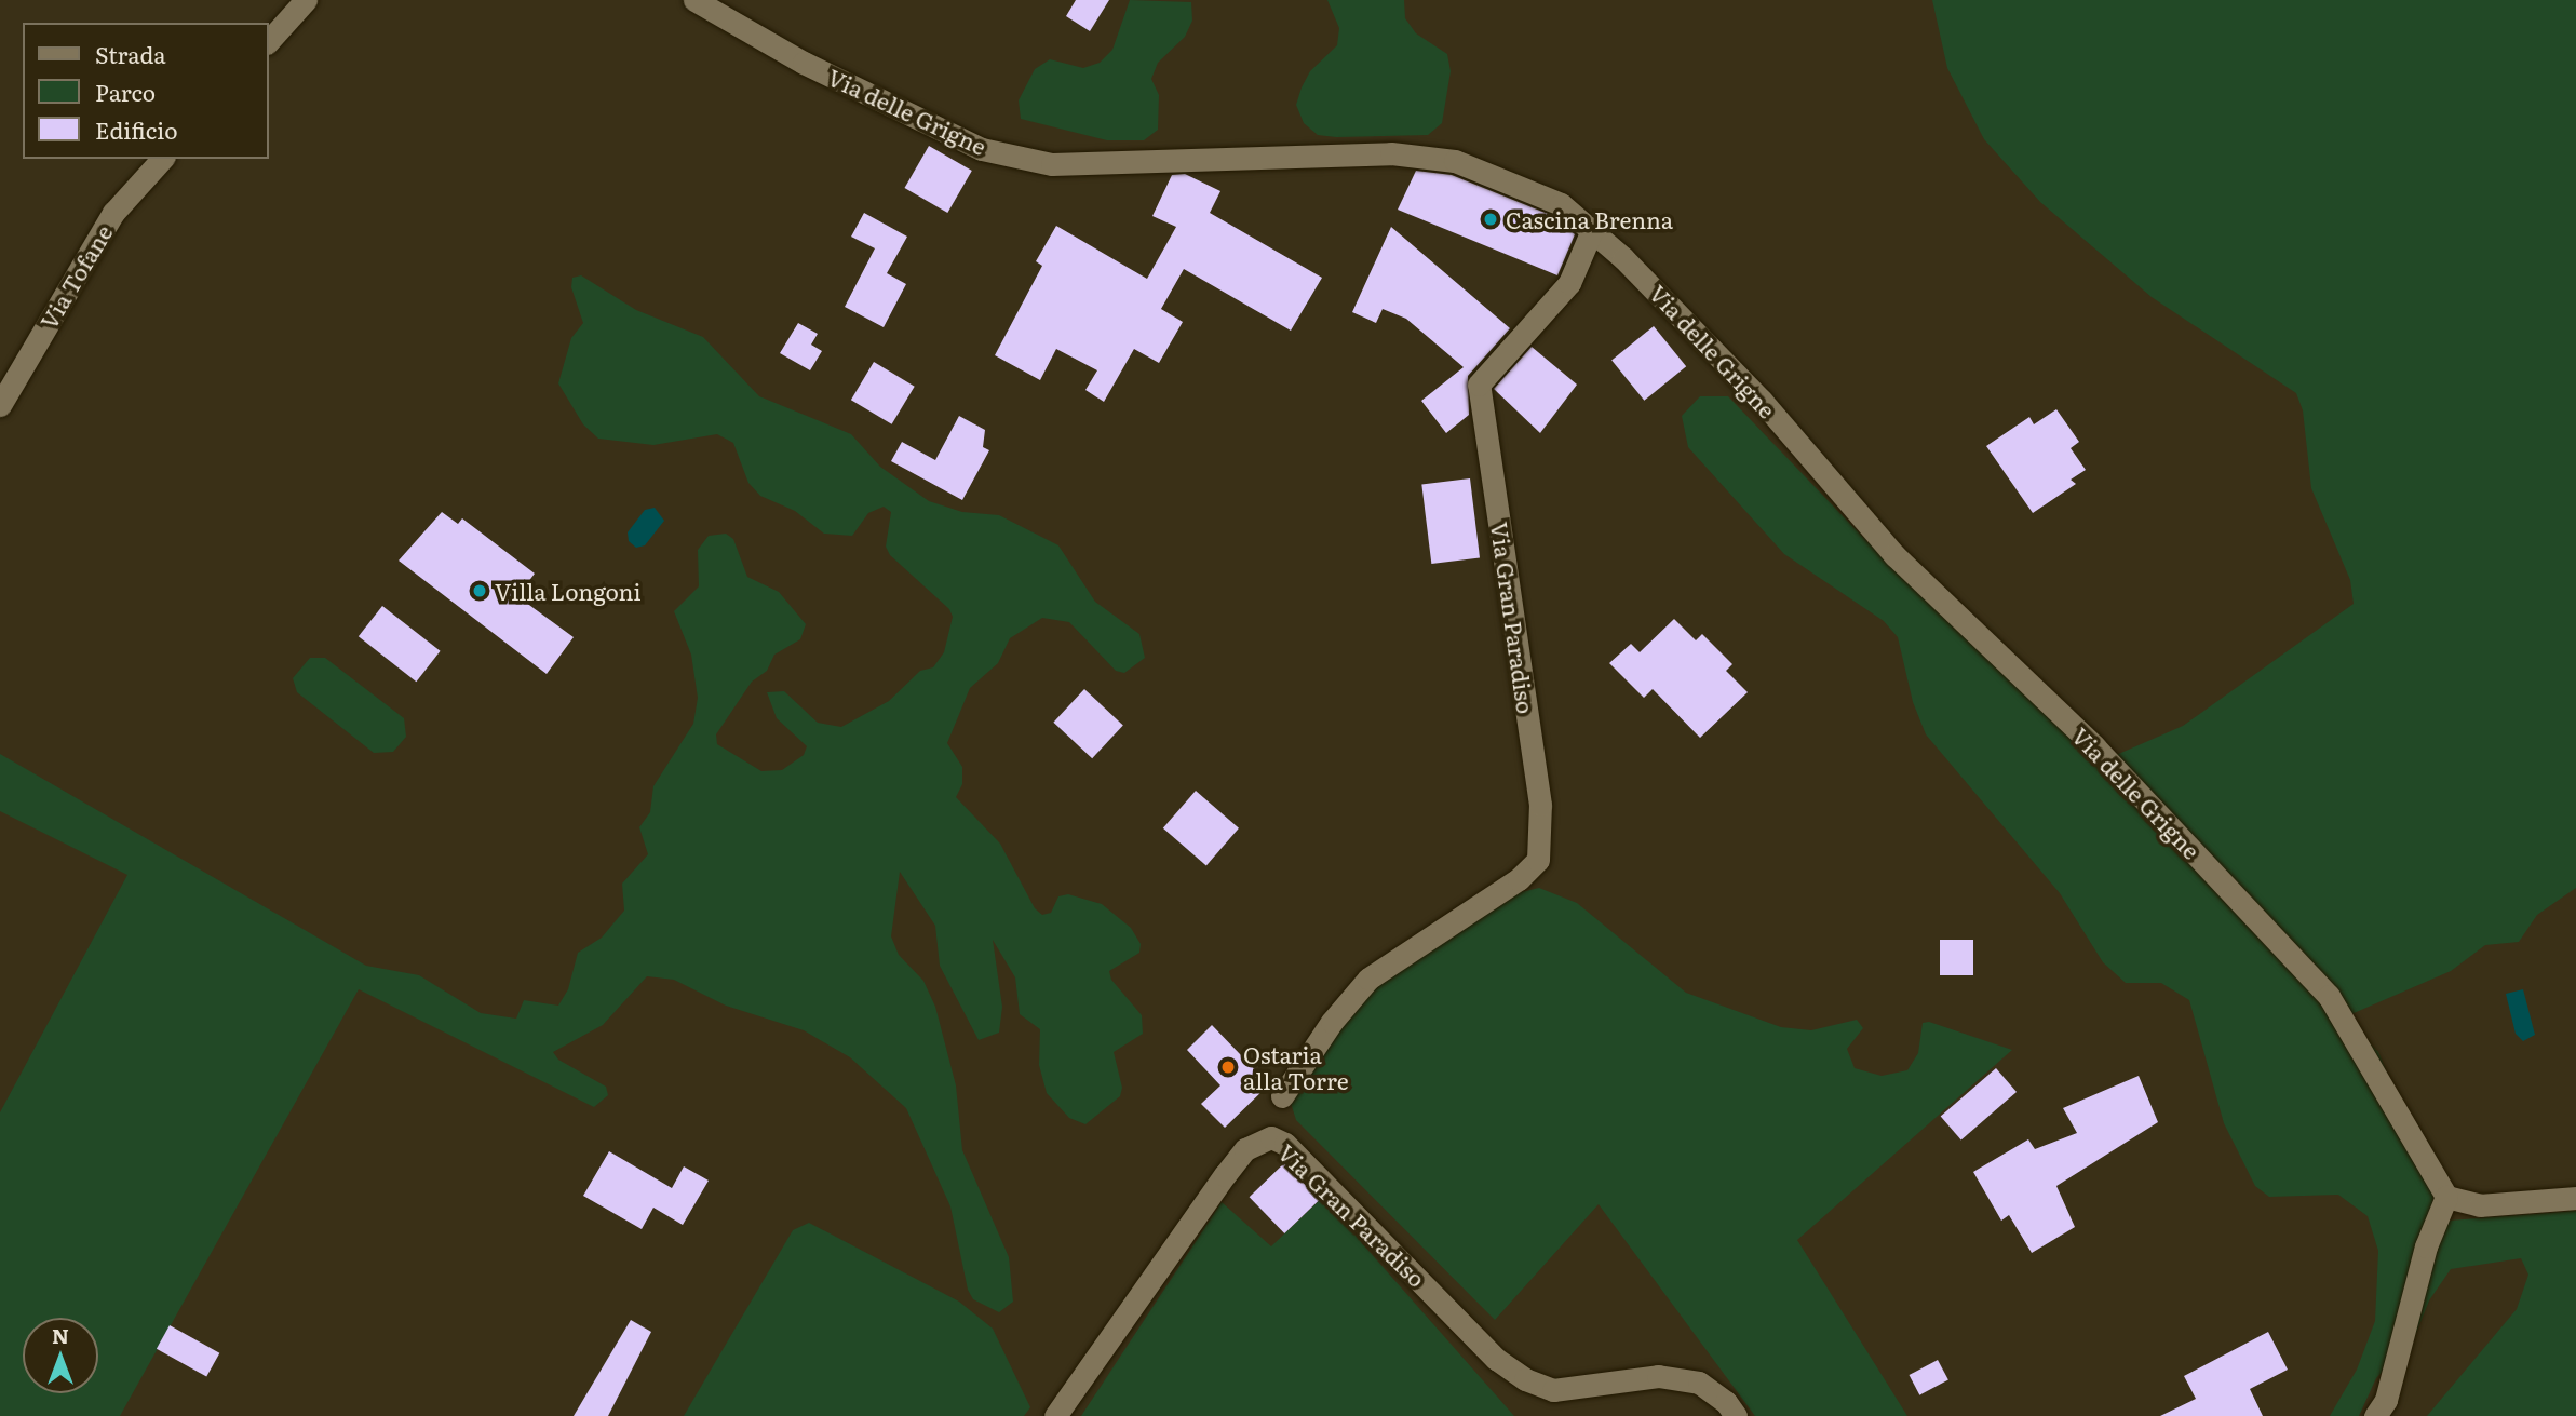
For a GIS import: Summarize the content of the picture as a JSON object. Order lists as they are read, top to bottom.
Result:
{
  "streets": {
    "street": ["Via delle Grigne", "Via Tofane", "Via Gran Paradiso"]
  },
  "crossings": [
    ["Via delle Grigne", "Via Gran Paradiso"]
  ],
  "places": ["Cascina Brenna", "Villa Longoni", "Ostaria alla Torre"],
  "legend": ["Strada", "Parco", "Edificio"],
  "north": "top"
}
